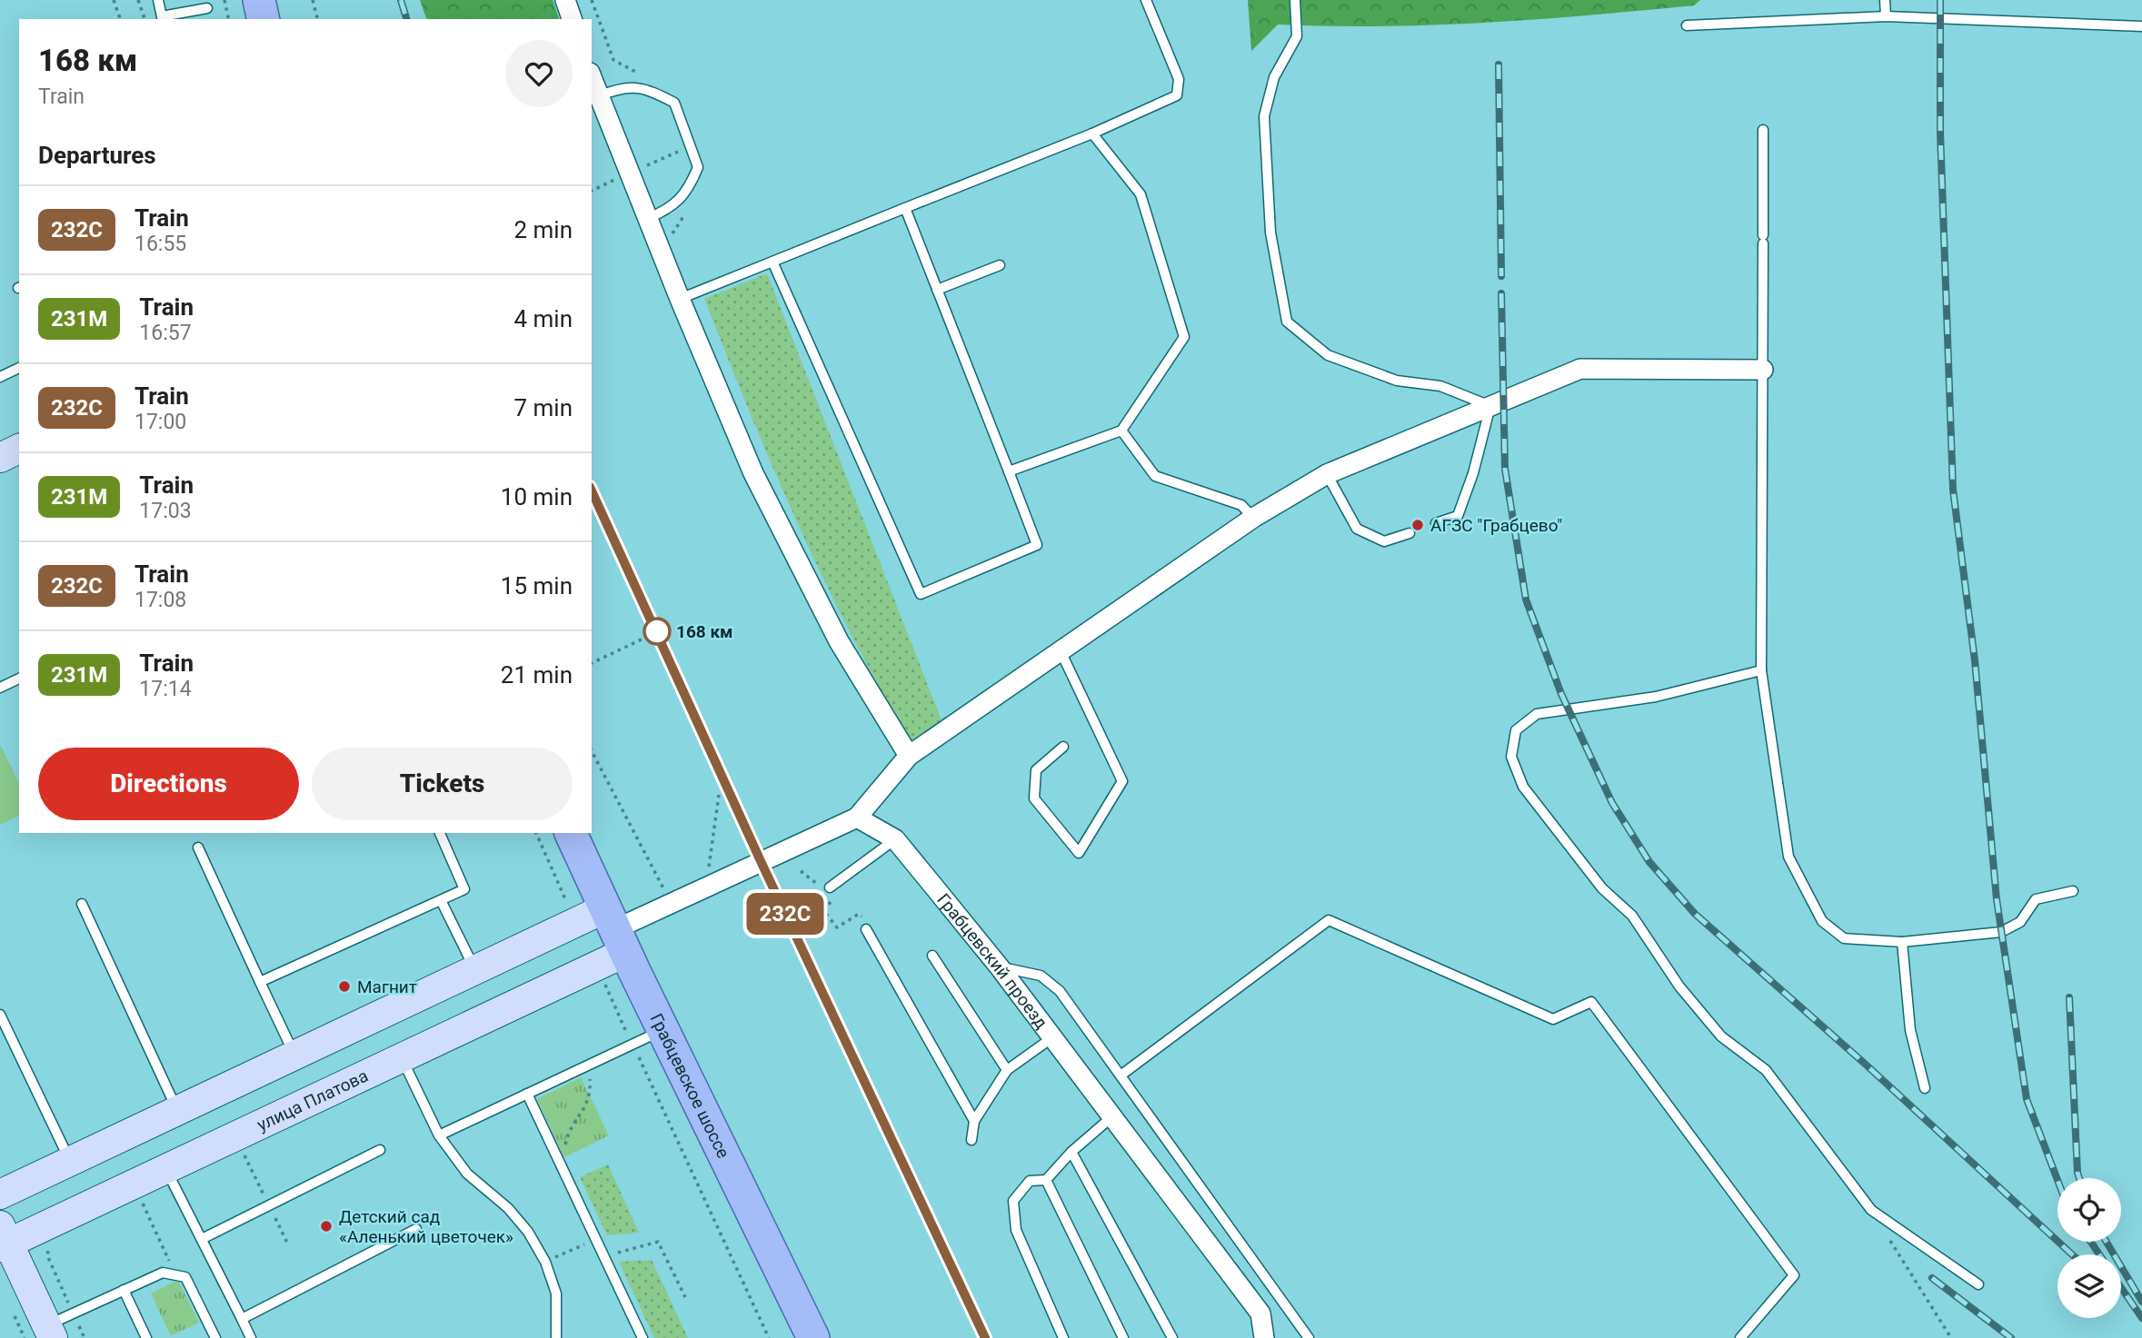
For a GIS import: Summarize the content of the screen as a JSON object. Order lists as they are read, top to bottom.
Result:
{
  "streets": {
    "main road": ["Грабцевское шоссе"],
    "street": ["Грабцевский проезд", "улица Платова"]
  },
  "crossings": [
    ["Грабцевское шоссе", "улица Платова"]
  ],
  "places": [
    "АГЗС \"Грабцево\"",
    "168 км",
    "Магнит",
    "Детский сад «Аленький цветочек»"
  ],
  "page": {
    "on_map": "232C",
    "heading": [
      ["168 км", "Train"],
      "Departures"
    ],
    "list": [
      {
        "mark": "232C",
        "name": "Train",
        "note": "16:55",
        "value": "2 min"
      },
      {
        "mark": "231М",
        "name": "Train",
        "note": "16:57",
        "value": "4 min"
      },
      {
        "mark": "232C",
        "name": "Train",
        "note": "17:00",
        "value": "7 min"
      },
      {
        "mark": "231М",
        "name": "Train",
        "note": "17:03",
        "value": "10 min"
      },
      {
        "mark": "232C",
        "name": "Train",
        "note": "17:08",
        "value": "15 min"
      },
      {
        "mark": "231М",
        "name": "Train",
        "note": "17:14",
        "value": "21 min"
      }
    ],
    "buttons": ["Directions", "Tickets"]
  }
}
